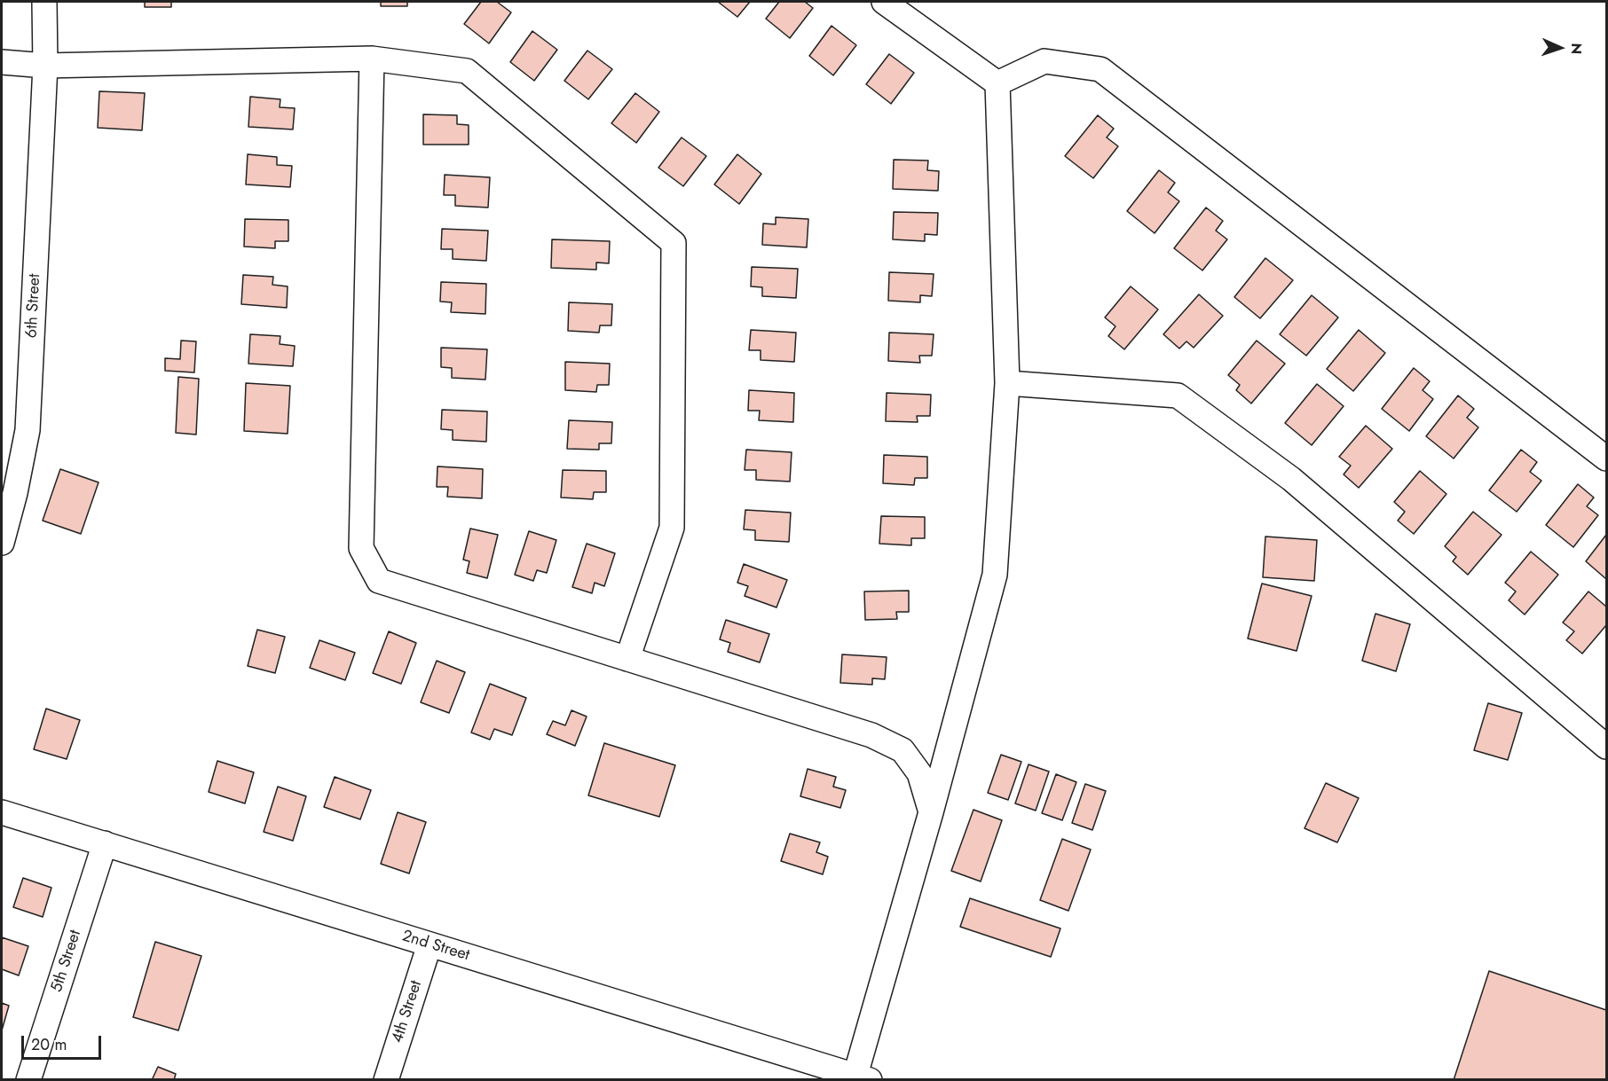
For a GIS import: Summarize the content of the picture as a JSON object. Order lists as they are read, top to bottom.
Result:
{
  "streets": {
    "street": [
      "6th Street",
      "2nd Street",
      "5th Street",
      "4th Street"
    ]
  },
  "crossings": [
    ["2nd Street", "5th Street"],
    ["2nd Street", "4th Street"]
  ],
  "scale_bar": "20 m",
  "north": "right"
}
